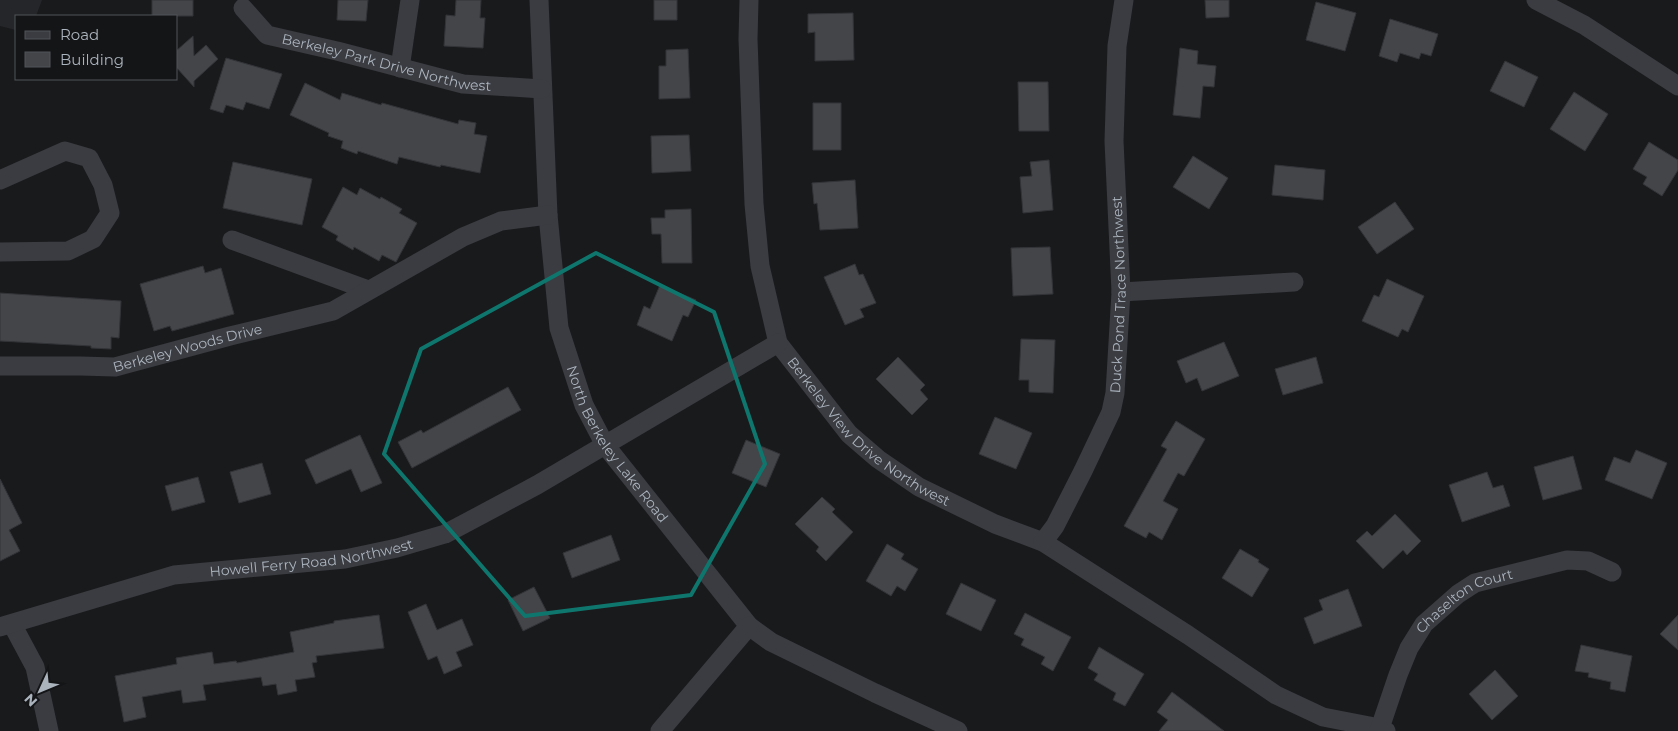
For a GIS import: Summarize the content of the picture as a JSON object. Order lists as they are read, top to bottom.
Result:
{
  "streets": {
    "street": [
      "Berkeley Park Drive Northwest",
      "Duck Pond Trace Northwest",
      "Berkeley Woods Drive",
      "Berkeley View Drive Northwest",
      "North Berkeley Lake Road",
      "Howell Ferry Road Northwest",
      "Chaselton Court"
    ]
  },
  "crossings": [
    ["Berkeley Park Drive Northwest", "North Berkeley Lake Road"],
    ["Duck Pond Trace Northwest", "Berkeley View Drive Northwest"],
    ["Berkeley Woods Drive", "North Berkeley Lake Road"],
    ["Berkeley View Drive Northwest", "Howell Ferry Road Northwest"],
    ["Berkeley View Drive Northwest", "Chaselton Court"],
    ["North Berkeley Lake Road", "Howell Ferry Road Northwest"]
  ],
  "legend": ["Road", "Building"],
  "north": "bottom left"
}
